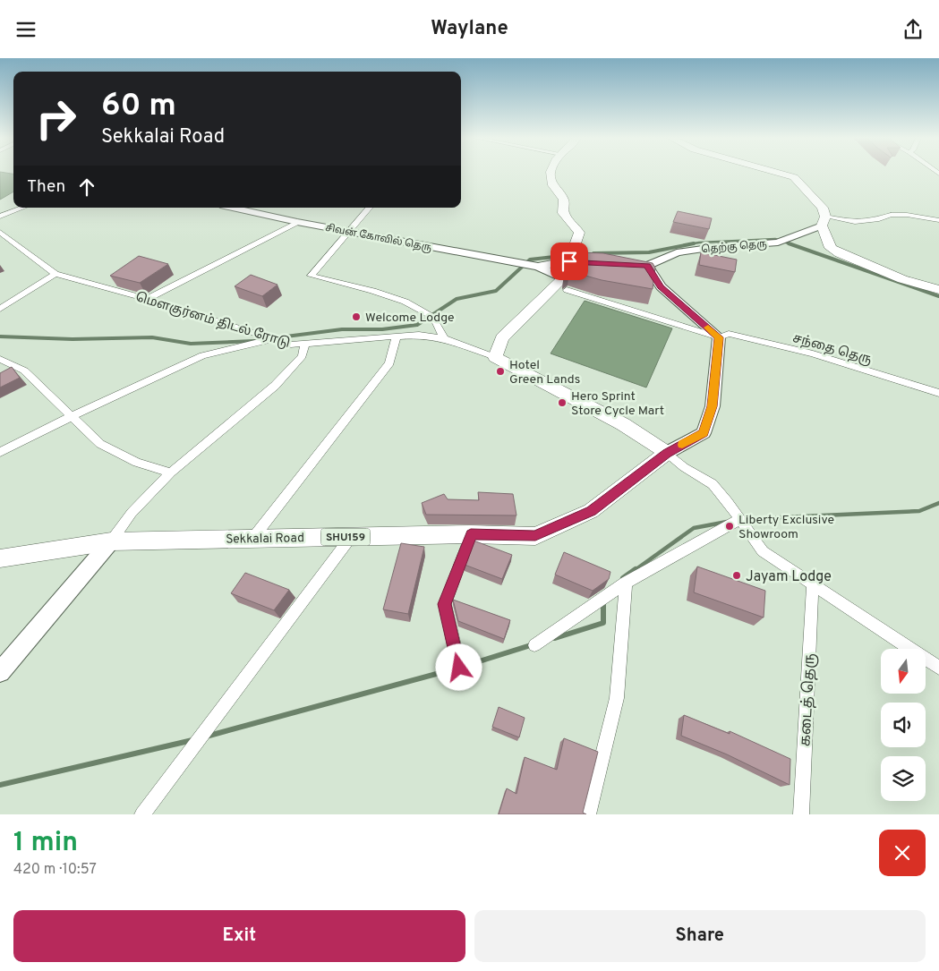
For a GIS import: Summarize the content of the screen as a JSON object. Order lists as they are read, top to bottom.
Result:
{
  "streets": {
    "main road": ["மௌகுர்னம் திடல் ரோடு", "SHU159", "Sekkalai Road"],
    "street": [
      "சிவன் கோவில் தெரு",
      "தெற்கு தெரு",
      "சந்தை தெரு",
      "கடைத் தெரு"
    ]
  },
  "crossings": [
    ["மௌகுர்னம் திடல் ரோடு", "Sekkalai Road"]
  ],
  "places": [
    "Welcome Lodge",
    "Hotel Green Lands",
    "Hero Sprint Store Cycle Mart",
    "Liberty Exclusive Showroom",
    "Jayam Lodge"
  ],
  "north": "bottom",
  "page": {
    "header": "Waylane",
    "turn": ["60 m", "Sekkalai Road"],
    "then": "Then",
    "heading": ["1 min", "420 m · 10:57"],
    "buttons": ["Exit", "Share"]
  }
}
